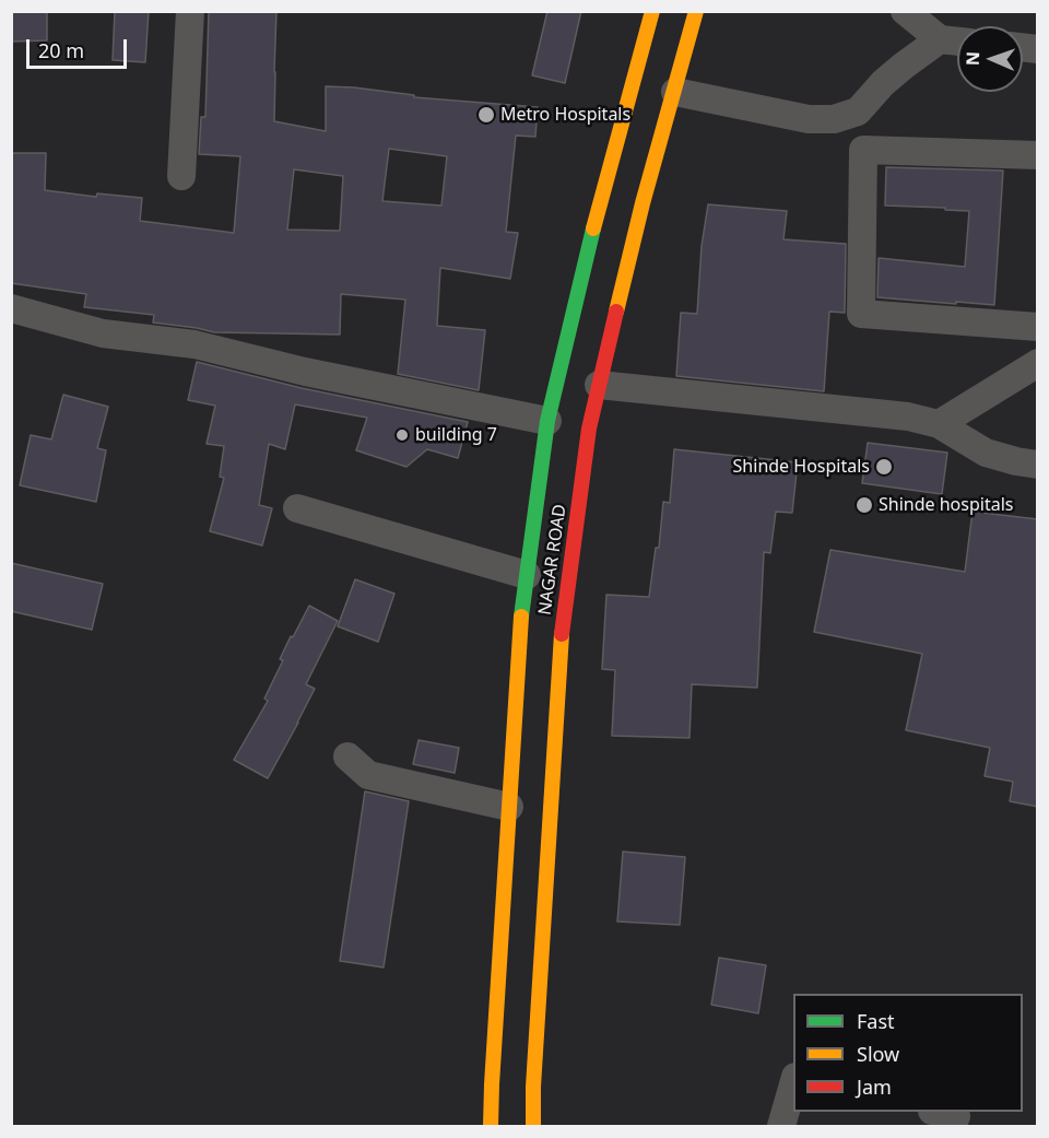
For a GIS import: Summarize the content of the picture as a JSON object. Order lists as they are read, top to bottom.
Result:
{
  "streets": {
    "highway": ["NAGAR ROAD"]
  },
  "places": [
    "Metro Hospitals",
    "building 7",
    "Shinde Hospitals",
    "Shinde hospitals"
  ],
  "legend": ["Fast", "Slow", "Jam"],
  "scale_bar": "20 m",
  "north": "left"
}
